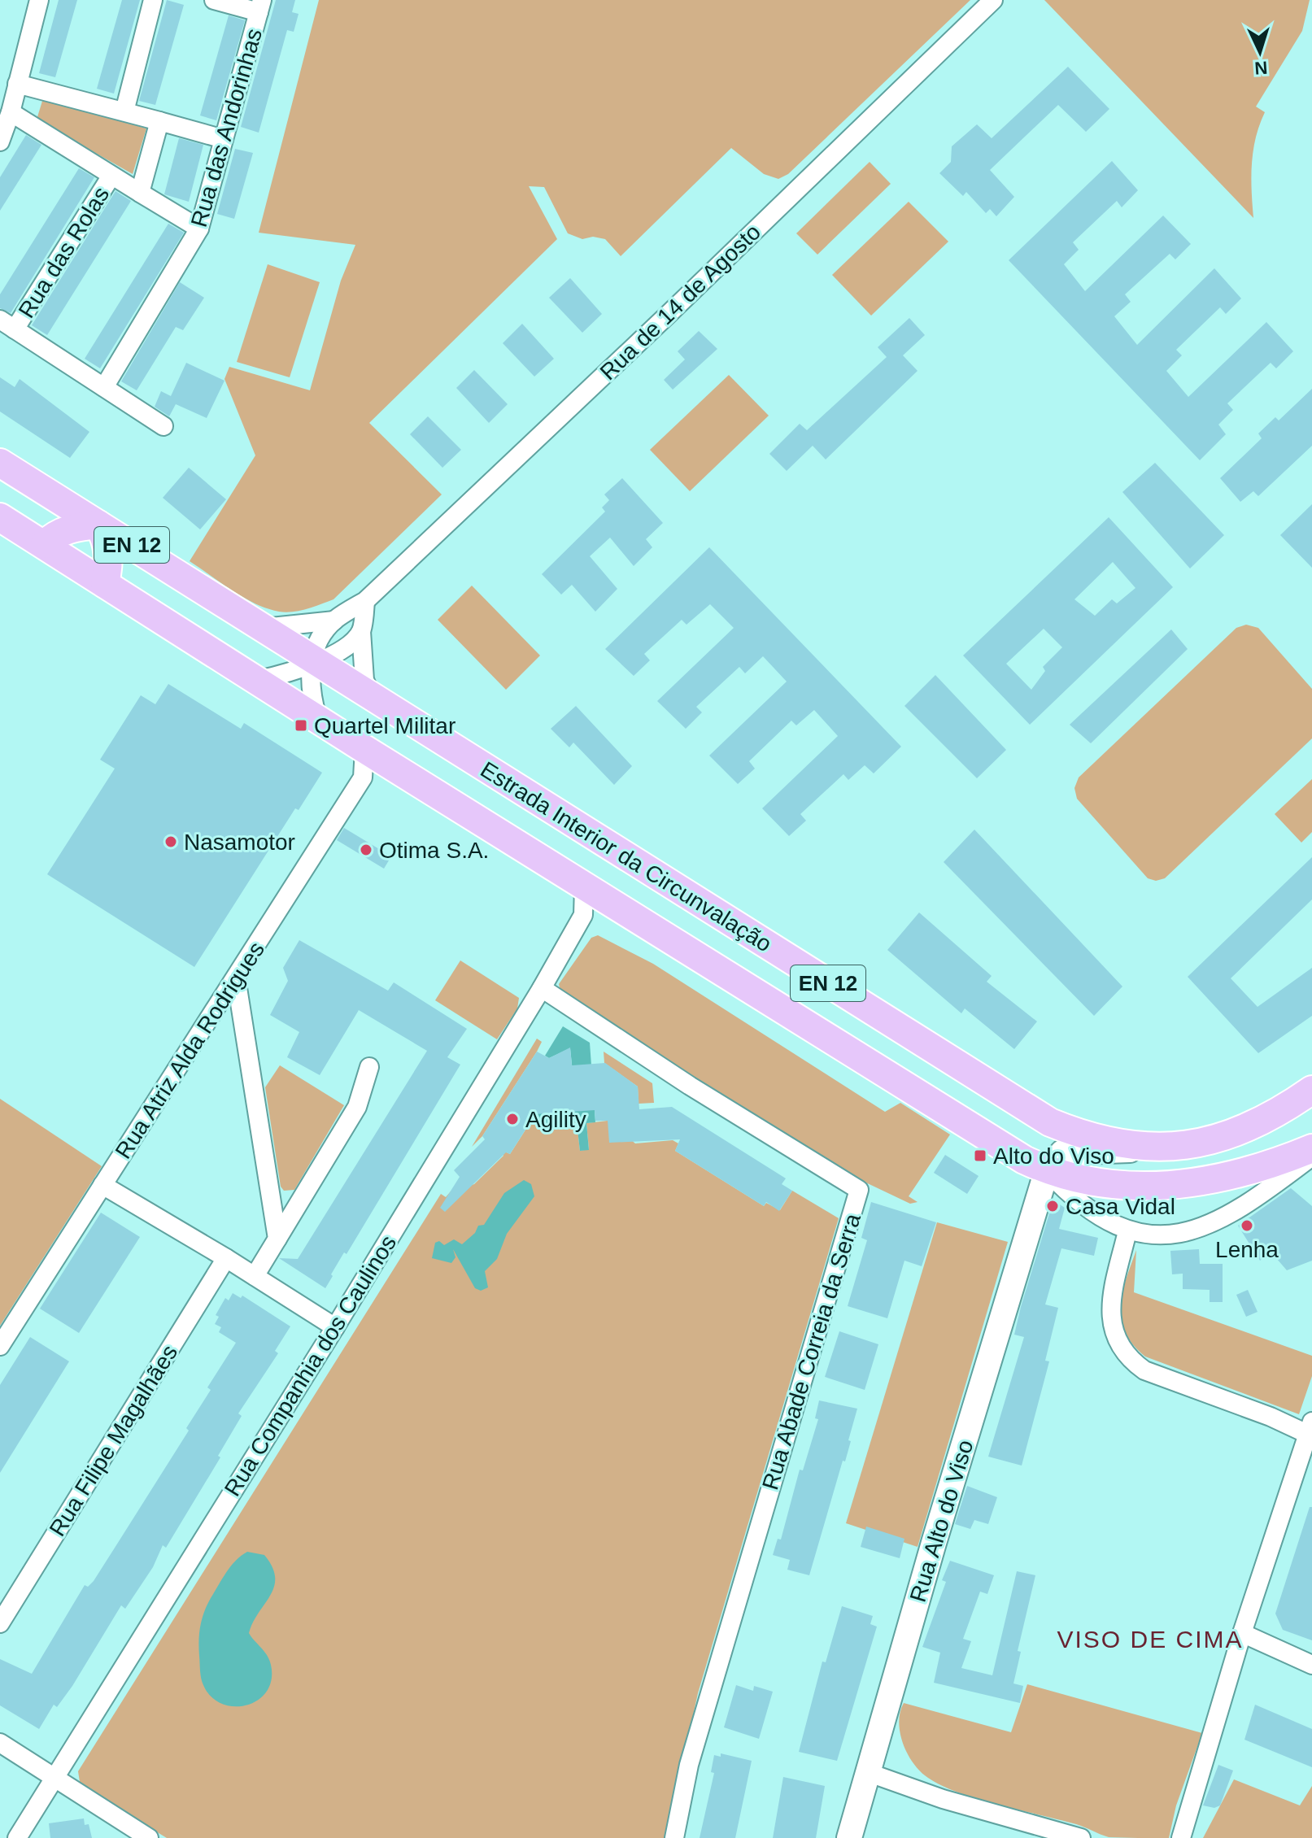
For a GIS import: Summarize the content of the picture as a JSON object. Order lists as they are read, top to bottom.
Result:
{
  "streets": {
    "main road": ["EN 12", "Estrada Interior da Circunvalação", "Rua Alto do Viso"],
    "street": [
      "Rua das Andorinhas",
      "Rua das Rolas",
      "Rua de 14 de Agosto",
      "Rua Atriz Alda Rodrigues",
      "Rua Abade Correia da Serra",
      "Rua Companhia dos Caulinos",
      "Rua Filipe Magalhães"
    ]
  },
  "crossings": [
    ["Rua de 14 de Agosto", "EN 12"],
    ["Rua de 14 de Agosto", "Estrada Interior da Circunvalação"],
    ["EN 12", "Rua Atriz Alda Rodrigues"],
    ["EN 12", "Rua Companhia dos Caulinos"],
    ["EN 12", "Rua Alto do Viso"],
    ["Rua Abade Correia da Serra", "Rua Companhia dos Caulinos"]
  ],
  "districts": ["VISO DE CIMA"],
  "places": {
    "transit": ["Quartel Militar", "Alto do Viso"],
    "other": [
      "Nasamotor",
      "Otima S.A.",
      "Agility",
      "Casa Vidal",
      "Lenha"
    ]
  },
  "north": "bottom"
}
